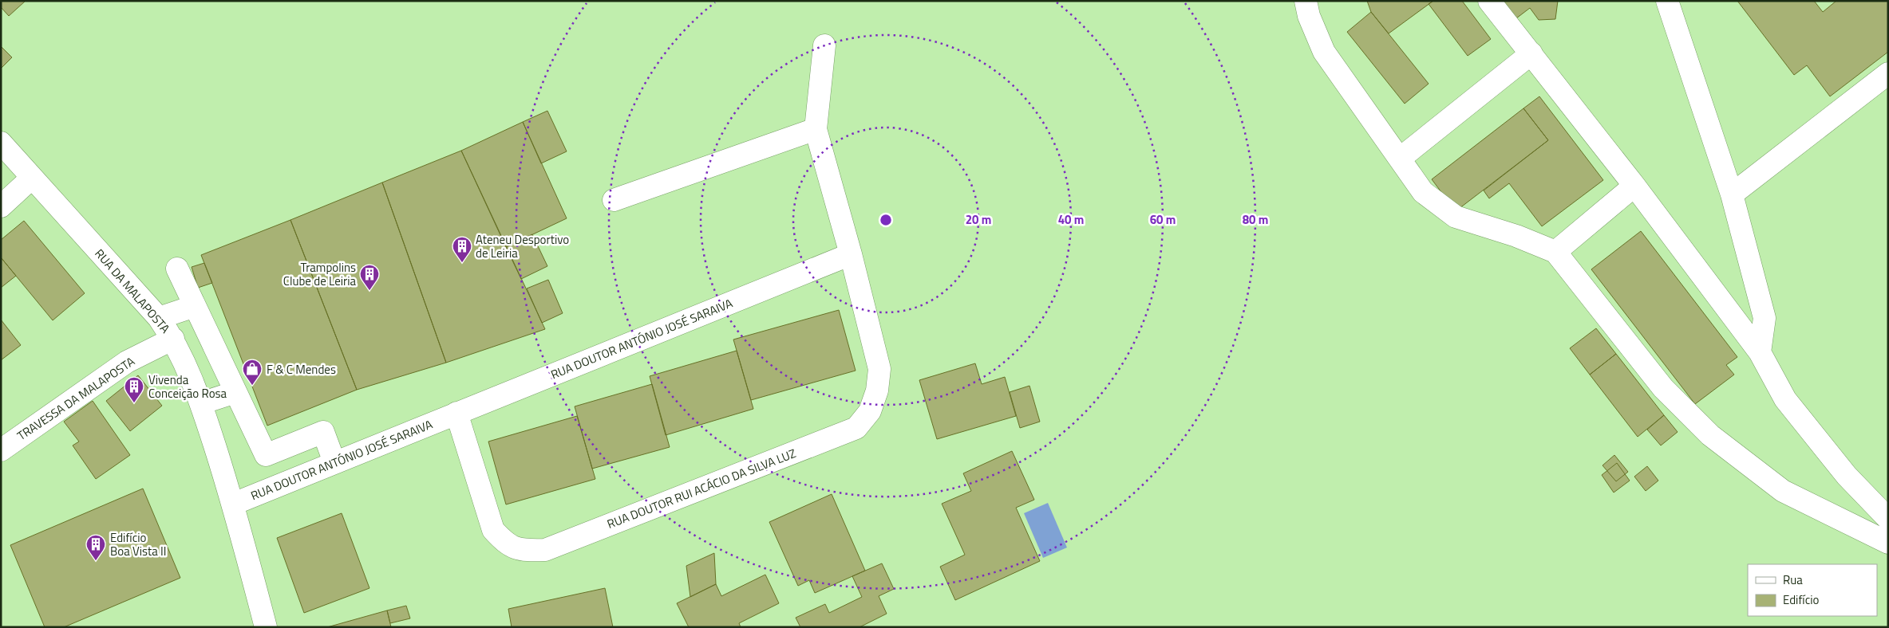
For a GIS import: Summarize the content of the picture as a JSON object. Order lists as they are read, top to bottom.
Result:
{
  "streets": {
    "street": [
      "RUA DA MALAPOSTA",
      "RUA DOUTOR ANTÓNIO JOSÉ SARAIVA",
      "TRAVESSA DA MALAPOSTA",
      "RUA DOUTOR RUI ACÁCIO DA SILVA LUZ"
    ]
  },
  "crossings": [
    ["RUA DA MALAPOSTA", "RUA DOUTOR ANTÓNIO JOSÉ SARAIVA"],
    ["RUA DA MALAPOSTA", "TRAVESSA DA MALAPOSTA"],
    ["RUA DOUTOR ANTÓNIO JOSÉ SARAIVA", "RUA DOUTOR RUI ACÁCIO DA SILVA LUZ"]
  ],
  "places": {
    "building": [
      "Ateneu Desportivo de Leiria",
      "Trampolins Clube de Leiria",
      "Vivenda Conceição Rosa",
      "Edifício Boa Vista II"
    ],
    "shop": ["F & C Mendes"]
  },
  "legend": ["Rua", "Edifício"],
  "rings": [
    "20 m",
    "40 m",
    "60 m",
    "80 m"
  ]
}
